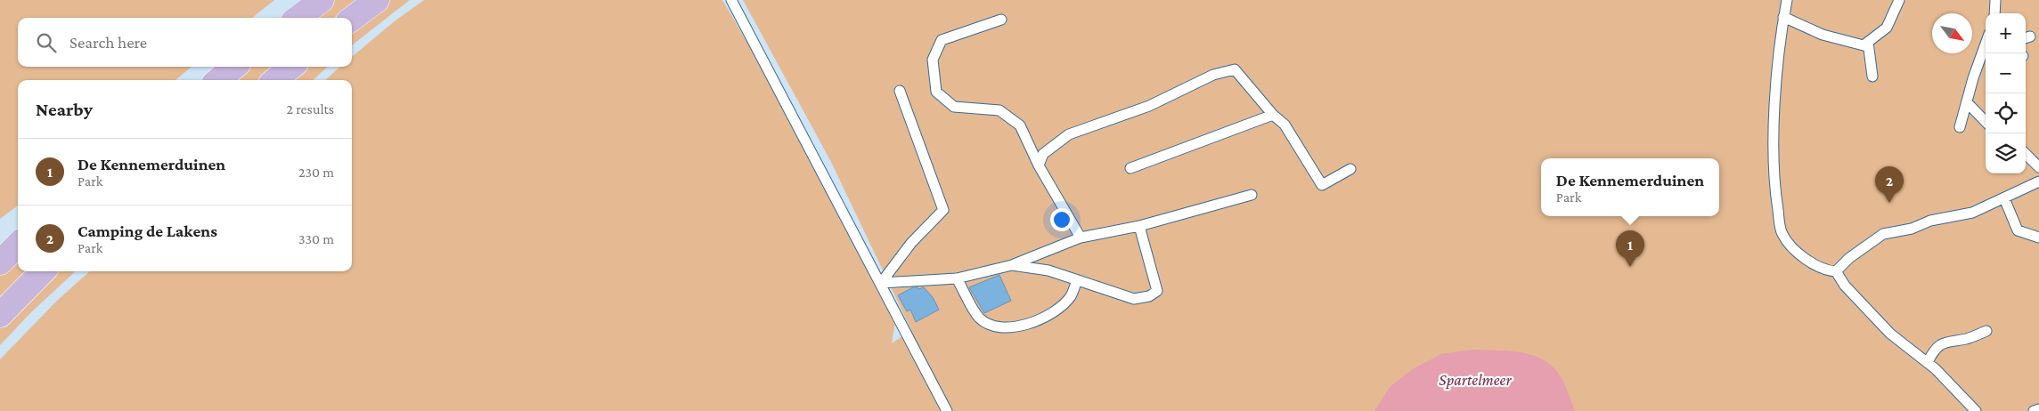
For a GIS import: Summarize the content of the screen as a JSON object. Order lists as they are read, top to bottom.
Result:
{
  "water": ["Spartelmeer"],
  "north": "bottom right",
  "page": {
    "map_buttons": ["+", "−"],
    "search": "Search here",
    "heading": ["Nearby", "2 results"],
    "list": [
      {
        "mark": "1",
        "name": "De Kennemerduinen",
        "note": "Park",
        "value": "230 m"
      },
      {
        "mark": "2",
        "name": "Camping de Lakens",
        "note": "Park",
        "value": "330 m"
      }
    ],
    "popup": ["De Kennemerduinen", "Park"],
    "pins": ["2", "1"]
  }
}
